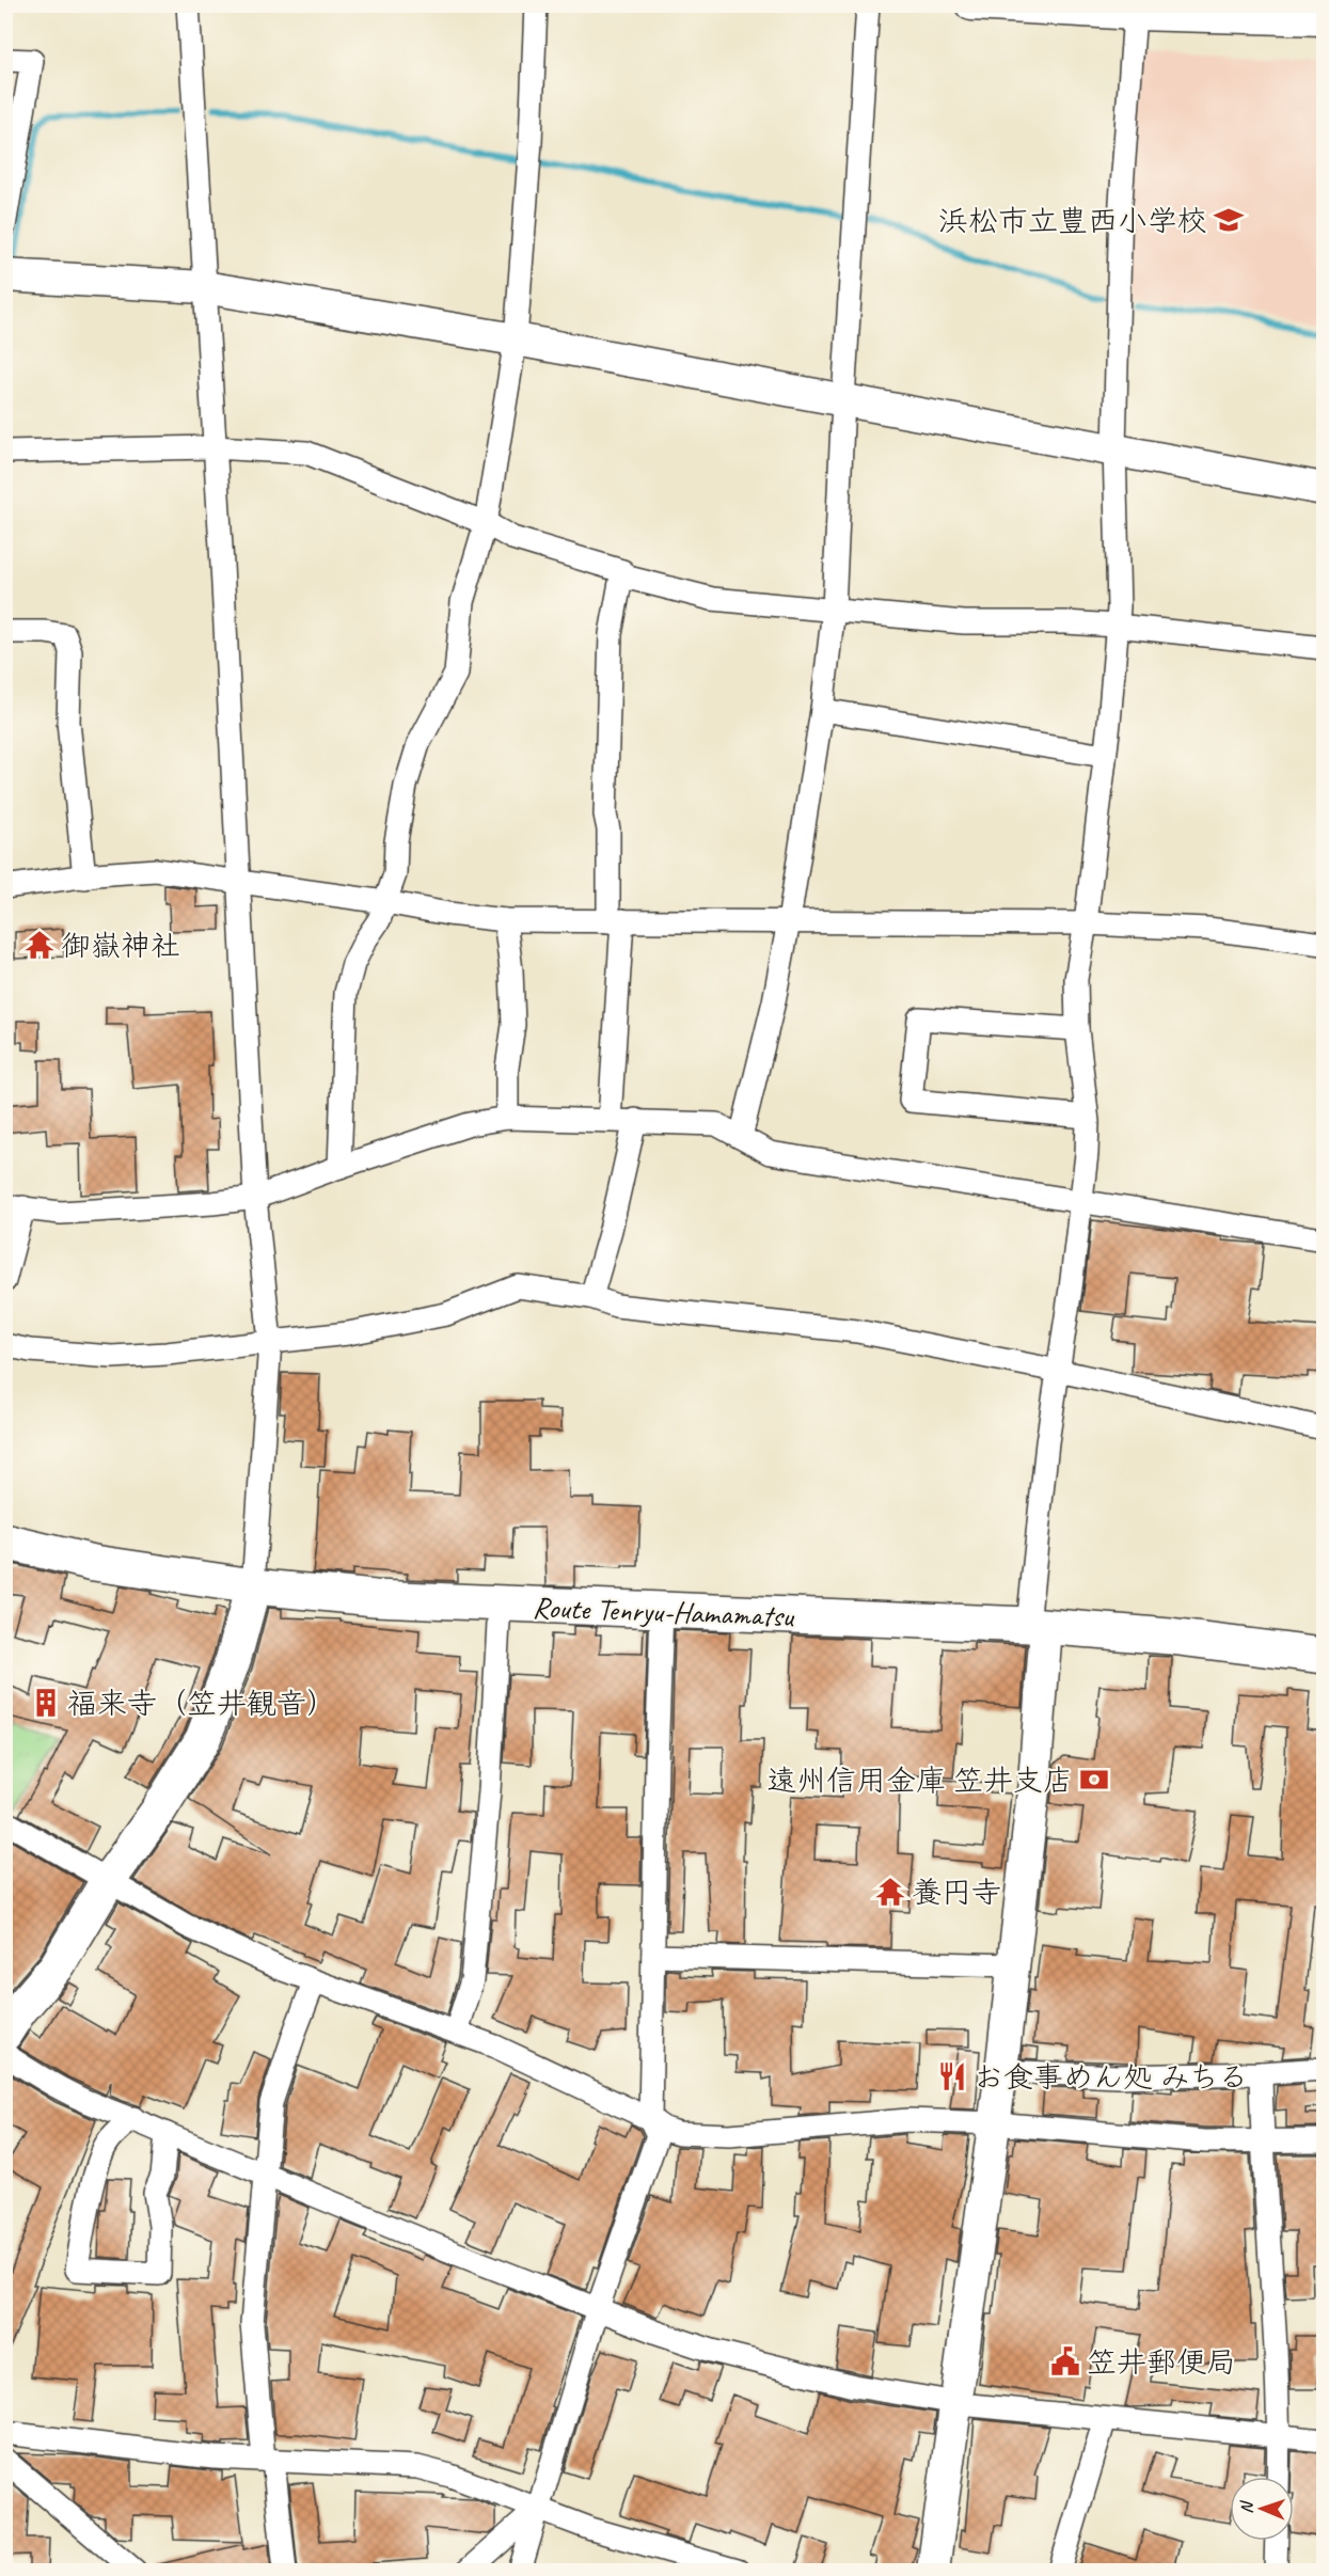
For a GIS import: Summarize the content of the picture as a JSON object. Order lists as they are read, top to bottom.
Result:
{
  "streets": {
    "main road": ["Route Tenryu-Hamamatsu"]
  },
  "places": {
    "school or university": ["浜松市立豊西小学校"],
    "temple": ["御嶽神社", "養円寺"],
    "building": ["福来寺（笠井観音）"],
    "bank": ["遠州信用金庫 笠井支店"],
    "restaurant": ["お食事めん処 みちる"],
    "public building": ["笠井郵便局"]
  },
  "north": "left"
}
